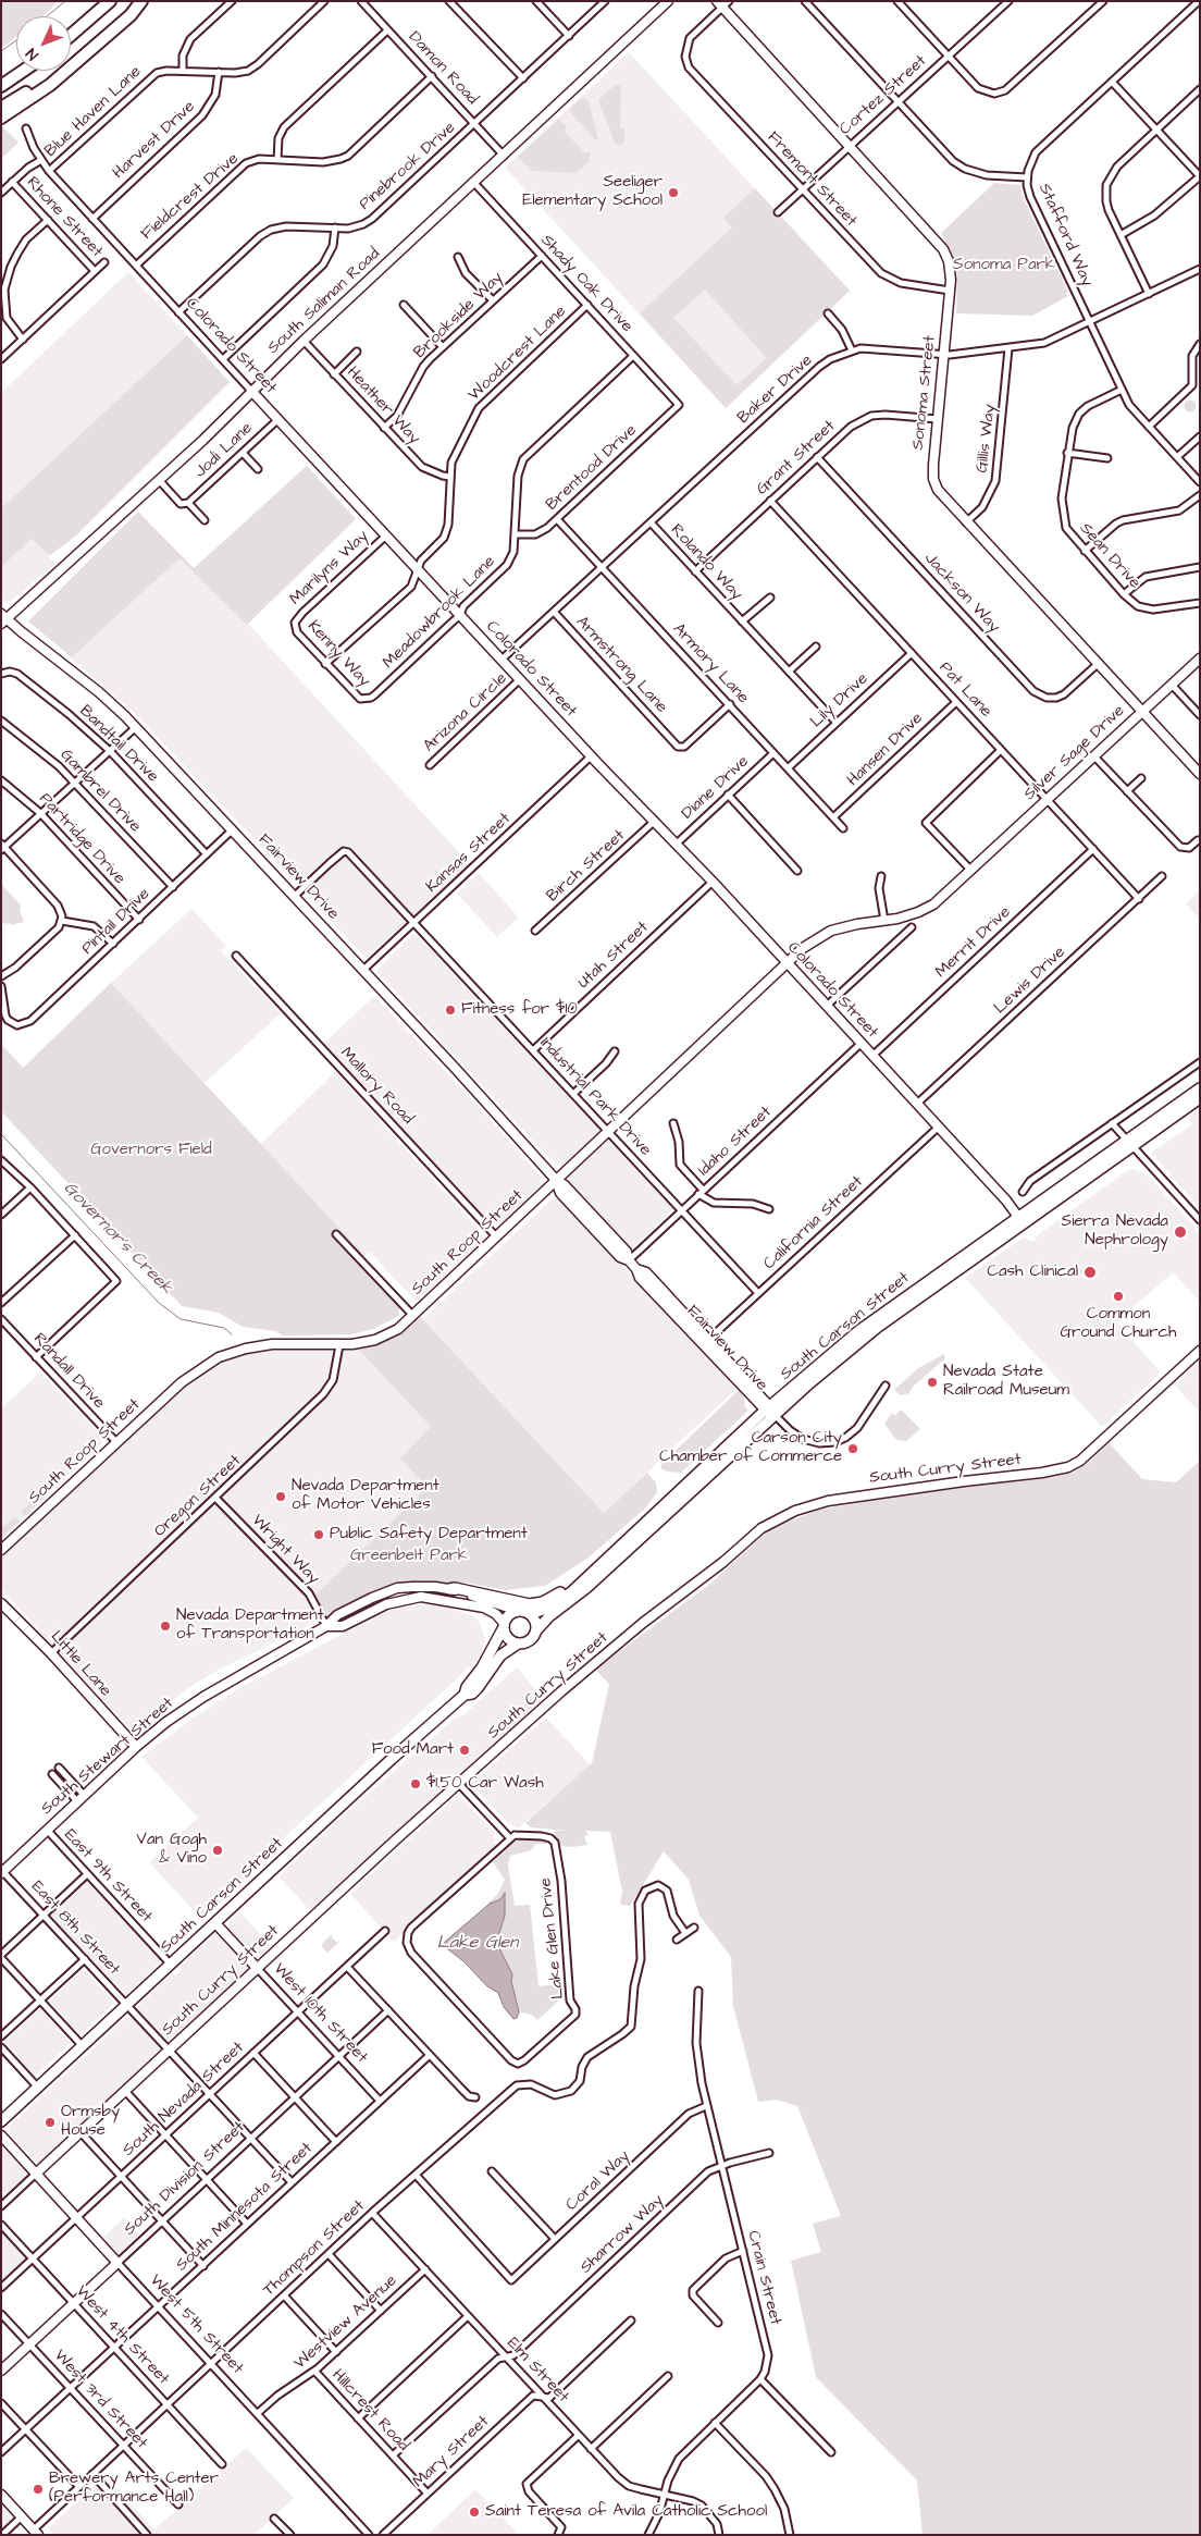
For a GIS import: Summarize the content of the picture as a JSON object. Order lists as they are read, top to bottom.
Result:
{
  "streets": {
    "main road": ["South Carson Street"],
    "street": [
      "Damon Road",
      "Cortez Street",
      "Blue Haven Lane",
      "Harvest Drive",
      "Pinebrook Drive",
      "Fremont Street",
      "Fieldcrest Drive",
      "Rhone Street",
      "Stafford Way",
      "Shady Oak Drive",
      "South Saliman Road",
      "Brookside Way",
      "Colorado Street",
      "Woodcrest Lane",
      "Baker Drive",
      "Sonoma Street",
      "Heather Way",
      "Gillis Way",
      "Jodi Lane",
      "Grant Street",
      "Brentood Drive",
      "Sean Drive",
      "Rolando Way",
      "Marilyns Way",
      "Jackson Way",
      "Meadowbrook Lane",
      "Kenny Way",
      "Armory Lane",
      "Armstrong Lane",
      "Pat Lane",
      "Lily Drive",
      "Arizona Circle",
      "Bandtail Drive",
      "Hansen Drive",
      "Silver Sage Drive",
      "Diane Drive",
      "Gambrel Drive",
      "Partridge Drive",
      "Kansas Street",
      "Birch Street",
      "Fairview Drive",
      "Pintail Drive",
      "Merrit Drive",
      "Utah Street",
      "Lewis Drive",
      "Mallory Road",
      "Industrial Park Drive",
      "Idaho Street",
      "California Street",
      "South Roop Street",
      "Randall Drive",
      "South Curry Street",
      "Oregon Street",
      "Wright Way",
      "Little Lane",
      "South Stewart Street",
      "East 9th Street",
      "East 8th Street",
      "Lake Glen Drive",
      "West 10th Street",
      "South Nevada Street",
      "South Division Street",
      "Coral Way",
      "South Minnesota Street",
      "Sharrow Way",
      "Thompson Street",
      "Crain Street",
      "Westview Avenue",
      "West 5th Street",
      "West 4th Street",
      "Elm Street",
      "West 3rd Street",
      "Hillcrest Road",
      "Mary Street"
    ]
  },
  "crossings": [
    ["Damon Road", "Pinebrook Drive"],
    ["Damon Road", "Fieldcrest Drive"],
    ["Damon Road", "South Saliman Road"],
    ["Cortez Street", "Fremont Street"],
    ["Cortez Street", "Sonoma Street"],
    ["Blue Haven Lane", "Harvest Drive"],
    ["Blue Haven Lane", "Colorado Street"],
    ["Harvest Drive", "Colorado Street"],
    ["Pinebrook Drive", "Colorado Street"],
    ["Fremont Street", "Sonoma Street"],
    ["Fieldcrest Drive", "Colorado Street"],
    ["Stafford Way", "Baker Drive"],
    ["Stafford Way", "Sean Drive"],
    ["Shady Oak Drive", "South Saliman Road"],
    ["Shady Oak Drive", "Brookside Way"],
    ["Shady Oak Drive", "Woodcrest Lane"],
    ["Shady Oak Drive", "Brentood Drive"],
    ["Shady Oak Drive", "Meadowbrook Lane"],
    ["South Saliman Road", "Colorado Street"],
    ["South Saliman Road", "Heather Way"],
    ["South Saliman Road", "Fairview Drive"],
    ["Brookside Way", "Heather Way"],
    ["Colorado Street", "Woodcrest Lane"],
    ["Colorado Street", "Baker Drive"],
    ["Colorado Street", "Jodi Lane"],
    ["Colorado Street", "Marilyns Way"],
    ["Colorado Street", "Meadowbrook Lane"],
    ["Colorado Street", "Arizona Circle"],
    ["Colorado Street", "Diane Drive"],
    ["Colorado Street", "Kansas Street"],
    ["Colorado Street", "Birch Street"],
    ["Colorado Street", "Merrit Drive"],
    ["Colorado Street", "Utah Street"],
    ["Colorado Street", "Lewis Drive"],
    ["Colorado Street", "Idaho Street"],
    ["Colorado Street", "California Street"],
    ["Colorado Street", "South Roop Street"],
    ["Colorado Street", "South Carson Street"],
    ["Woodcrest Lane", "Heather Way"],
    ["Woodcrest Lane", "Kenny Way"],
    ["Baker Drive", "Sonoma Street"],
    ["Baker Drive", "Gillis Way"],
    ["Baker Drive", "Rolando Way"],
    ["Baker Drive", "Armory Lane"],
    ["Baker Drive", "Armstrong Lane"],
    ["Sonoma Street", "Gillis Way"],
    ["Sonoma Street", "Grant Street"],
    ["Sonoma Street", "Jackson Way"],
    ["Sonoma Street", "Silver Sage Drive"],
    ["Grant Street", "Rolando Way"],
    ["Grant Street", "Jackson Way"],
    ["Grant Street", "Pat Lane"],
    ["Brentood Drive", "Meadowbrook Lane"],
    ["Brentood Drive", "Armory Lane"],
    ["Rolando Way", "Lily Drive"],
    ["Marilyns Way", "Kenny Way"],
    ["Meadowbrook Lane", "Kenny Way"],
    ["Armory Lane", "Armstrong Lane"],
    ["Armory Lane", "Lily Drive"],
    ["Armory Lane", "Hansen Drive"],
    ["Armory Lane", "Diane Drive"],
    ["Pat Lane", "Lily Drive"],
    ["Pat Lane", "Hansen Drive"],
    ["Pat Lane", "Silver Sage Drive"],
    ["Pat Lane", "Merrit Drive"],
    ["Pat Lane", "Lewis Drive"],
    ["Bandtail Drive", "Pintail Drive"],
    ["Silver Sage Drive", "South Roop Street"],
    ["Gambrel Drive", "Pintail Drive"],
    ["Partridge Drive", "Pintail Drive"],
    ["Kansas Street", "Fairview Drive"],
    ["Kansas Street", "Industrial Park Drive"],
    ["Fairview Drive", "Pintail Drive"],
    ["Fairview Drive", "Industrial Park Drive"],
    ["Fairview Drive", "Idaho Street"],
    ["Fairview Drive", "California Street"],
    ["Fairview Drive", "South Roop Street"],
    ["Fairview Drive", "South Carson Street"],
    ["Utah Street", "Industrial Park Drive"],
    ["Mallory Road", "South Roop Street"],
    ["Industrial Park Drive", "Idaho Street"],
    ["Industrial Park Drive", "California Street"],
    ["Industrial Park Drive", "South Roop Street"],
    ["South Roop Street", "Randall Drive"],
    ["South Roop Street", "Oregon Street"],
    ["South Carson Street", "South Stewart Street"],
    ["South Carson Street", "East 9th Street"],
    ["South Carson Street", "East 8th Street"],
    ["South Carson Street", "West 10th Street"],
    ["South Curry Street", "East 8th Street"],
    ["South Curry Street", "West 10th Street"],
    ["South Curry Street", "West 5th Street"],
    ["Oregon Street", "Wright Way"],
    ["Oregon Street", "Little Lane"],
    ["Wright Way", "South Stewart Street"],
    ["Little Lane", "South Stewart Street"],
    ["South Stewart Street", "East 9th Street"],
    ["South Stewart Street", "East 8th Street"],
    ["East 8th Street", "South Nevada Street"],
    ["East 8th Street", "South Division Street"],
    ["East 8th Street", "South Minnesota Street"],
    ["West 10th Street", "South Nevada Street"],
    ["West 10th Street", "South Division Street"],
    ["West 10th Street", "South Minnesota Street"],
    ["South Nevada Street", "West 5th Street"],
    ["South Nevada Street", "West 4th Street"],
    ["South Division Street", "West 5th Street"],
    ["South Division Street", "West 4th Street"],
    ["South Division Street", "West 3rd Street"],
    ["Coral Way", "Thompson Street"],
    ["Coral Way", "Crain Street"],
    ["South Minnesota Street", "West 5th Street"],
    ["South Minnesota Street", "West 4th Street"],
    ["South Minnesota Street", "West 3rd Street"],
    ["Sharrow Way", "Crain Street"],
    ["Sharrow Way", "Elm Street"],
    ["Sharrow Way", "Hillcrest Road"],
    ["Thompson Street", "West 5th Street"],
    ["Thompson Street", "West 4th Street"],
    ["Thompson Street", "Elm Street"],
    ["Thompson Street", "West 3rd Street"],
    ["Thompson Street", "Hillcrest Road"],
    ["Westview Avenue", "West 5th Street"],
    ["Westview Avenue", "Elm Street"],
    ["Westview Avenue", "Hillcrest Road"],
    ["Elm Street", "Mary Street"],
    ["Hillcrest Road", "Mary Street"]
  ],
  "water": ["Governor's Creek", "Lake Glen"],
  "parks": ["Sonoma Park", "Governors Field", "Greenbelt Park"],
  "places": [
    "Seeliger Elementary School",
    "Fitness for $10",
    "Sierra Nevada Nephrology",
    "Cash Clinical",
    "Common Ground Church",
    "Nevada State Railroad Museum",
    "Carson City Chamber of Commerce",
    "Nevada Department of Motor Vehicles",
    "Public Safety Department",
    "Nevada Department of Transportation",
    "Food Mart",
    "$1.50 Car Wash",
    "Van Gogh & Vino",
    "Ormsby House",
    "Brewery Arts Center (Performance Hall)",
    "Saint Teresa of Avila Catholic School"
  ],
  "north": "bottom left"
}
